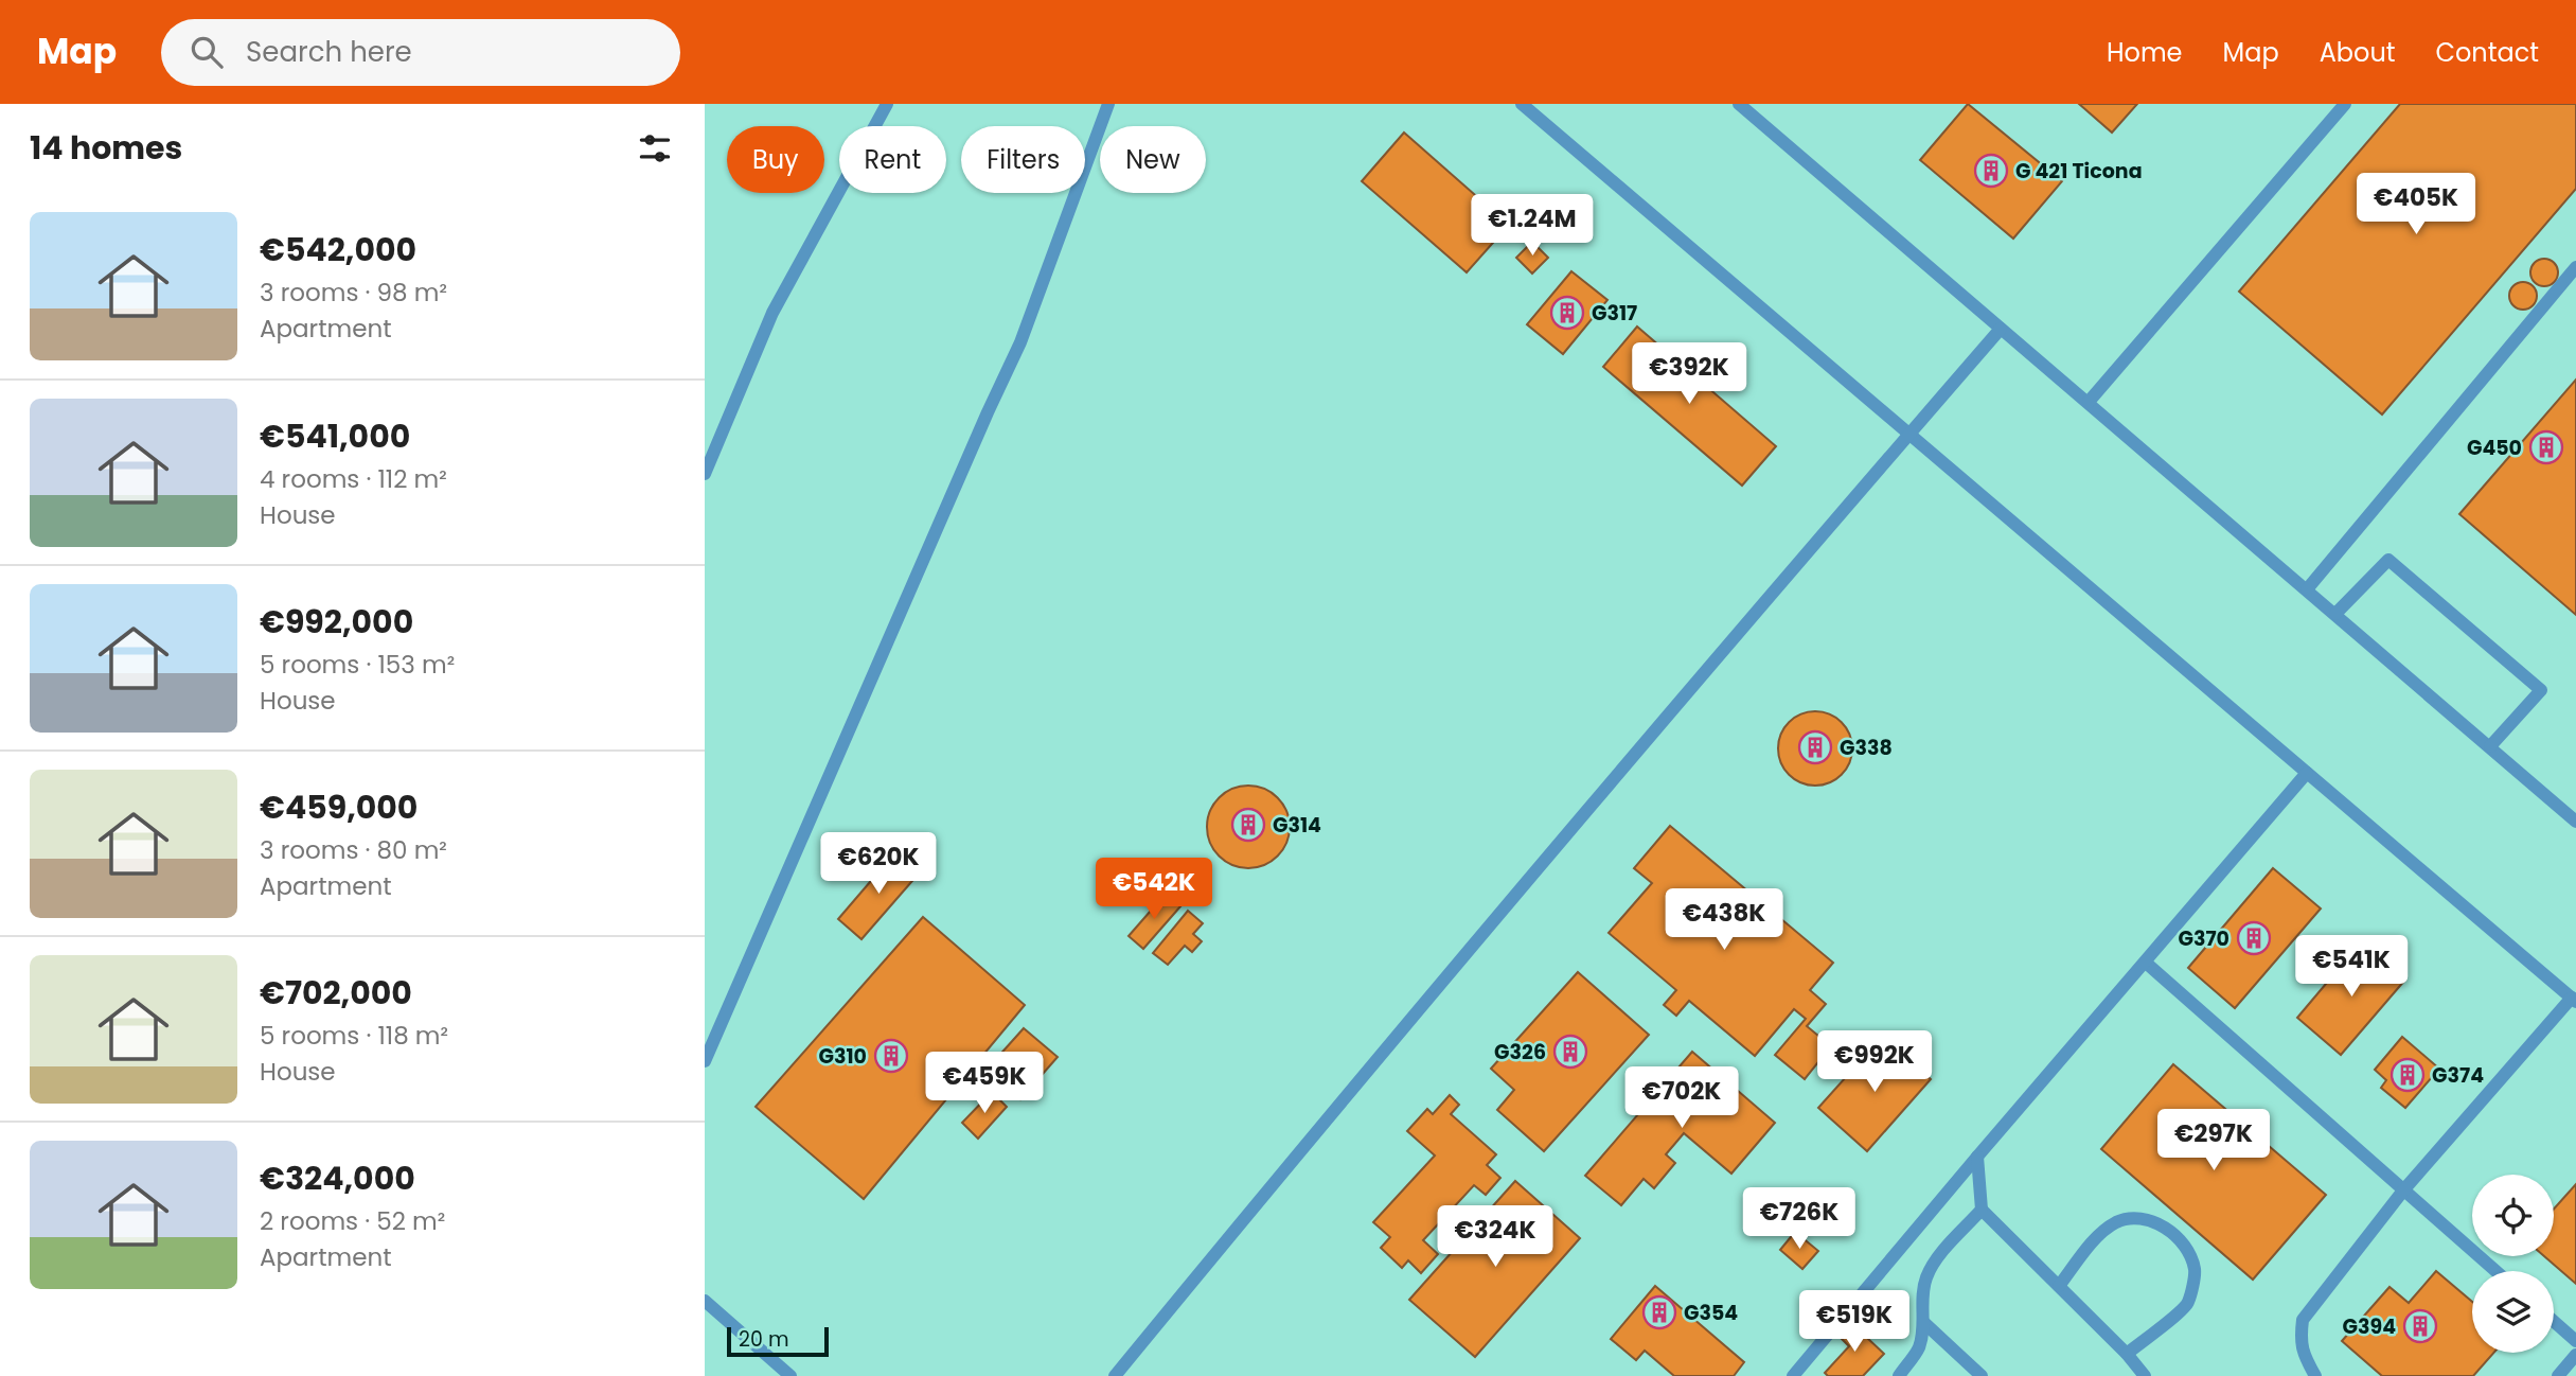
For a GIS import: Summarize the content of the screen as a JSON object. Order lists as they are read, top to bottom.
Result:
{
  "places": {
    "building": [
      "G 421 Ticona",
      "G317",
      "G450",
      "G338",
      "G314",
      "G370",
      "G326",
      "G310",
      "G374",
      "G354",
      "G394"
    ]
  },
  "scale_bar": "20 m",
  "page": {
    "header": "Map",
    "search": "Search here",
    "nav": [
      "Home",
      "Map",
      "About",
      "Contact"
    ],
    "heading": "14 homes",
    "chip": [
      "Buy",
      "Rent",
      "Filters",
      "New"
    ],
    "price": [
      "€405K",
      "€1.24M",
      "€392K",
      "€620K",
      "€542K",
      "€438K",
      "€541K",
      "€992K",
      "€459K",
      "€702K",
      "€297K",
      "€726K",
      "€324K",
      "€519K"
    ],
    "list": [
      {
        "name": "€542,000",
        "note": "3 rooms · 98 m² · Apartment"
      },
      {
        "name": "€541,000",
        "note": "4 rooms · 112 m² · House"
      },
      {
        "name": "€992,000",
        "note": "5 rooms · 153 m² · House"
      },
      {
        "name": "€459,000",
        "note": "3 rooms · 80 m² · Apartment"
      },
      {
        "name": "€702,000",
        "note": "5 rooms · 118 m² · House"
      },
      {
        "name": "€324,000",
        "note": "2 rooms · 52 m² · Apartment"
      }
    ],
    "scale": "20 m"
  }
}
